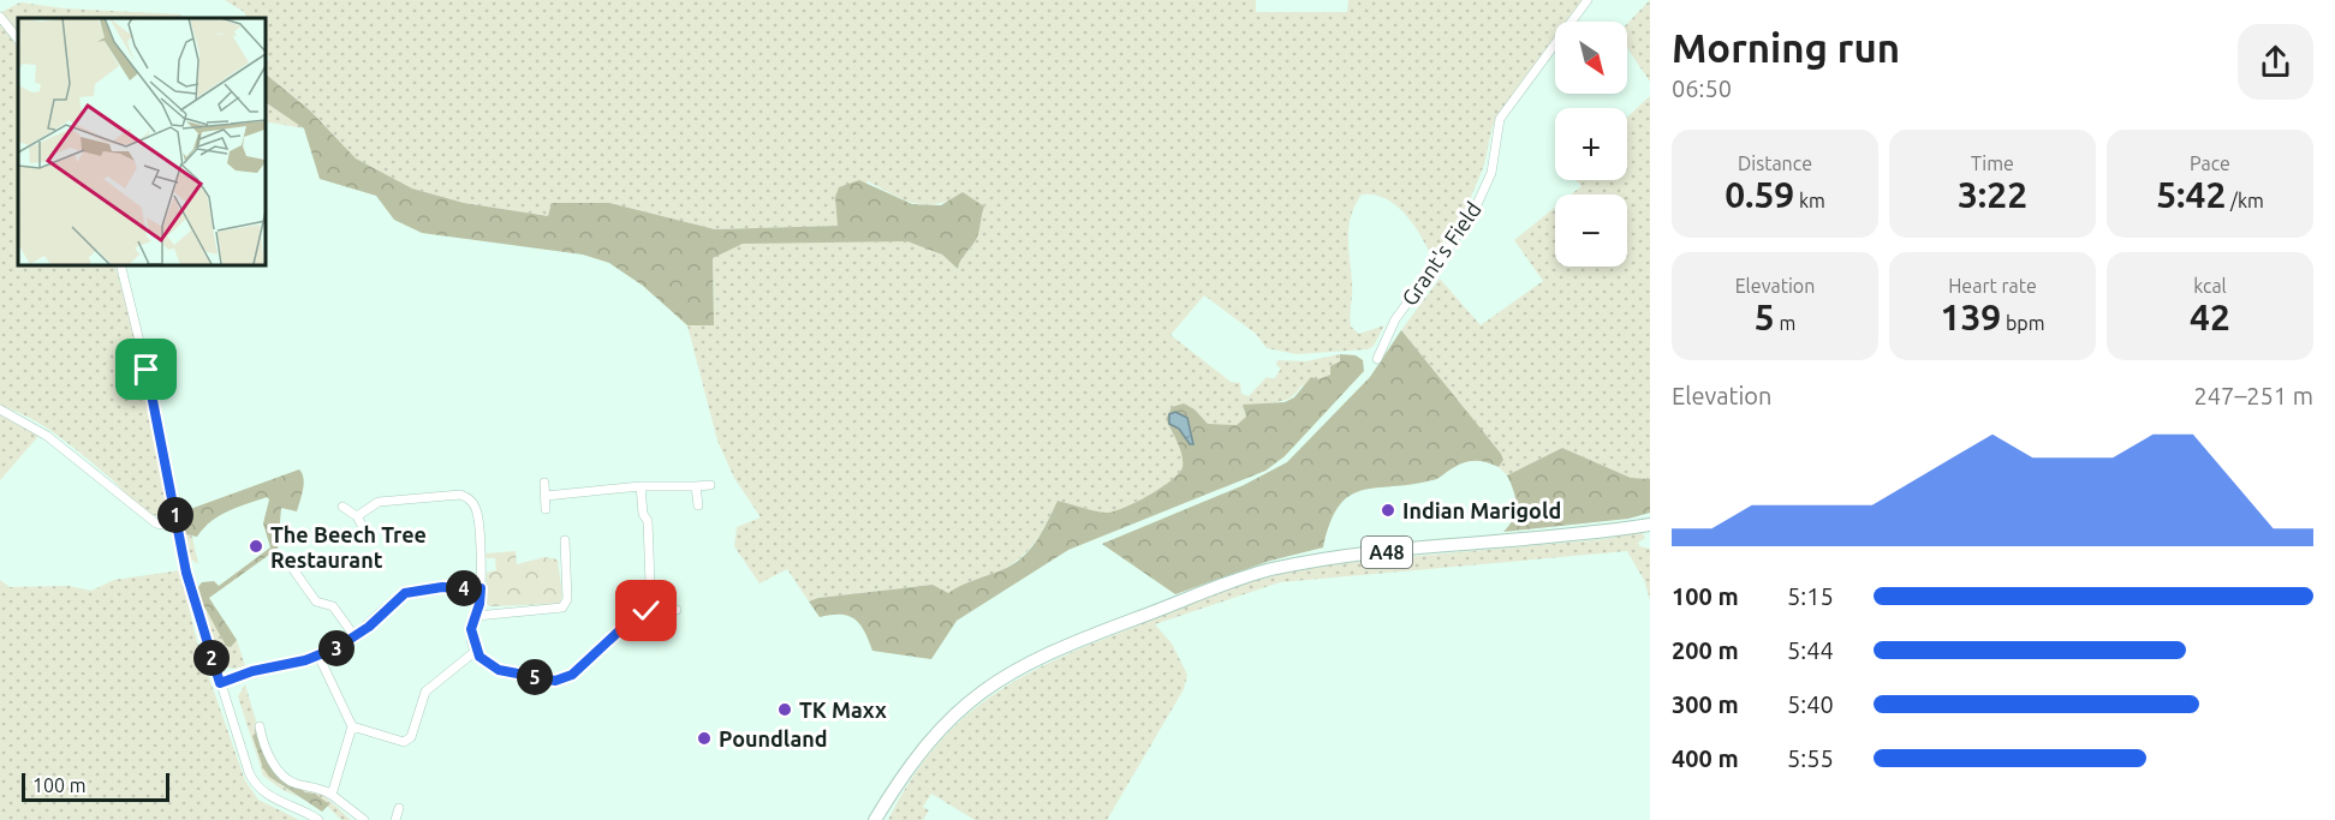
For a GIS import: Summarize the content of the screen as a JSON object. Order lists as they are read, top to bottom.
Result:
{
  "streets": {
    "main road": ["A48"],
    "street": ["Grant's Field"]
  },
  "places": [
    "Indian Marigold",
    "The Beech Tree Restaurant",
    "TK Maxx",
    "Poundland"
  ],
  "scale_bar": "100 m",
  "north": "bottom right",
  "page": {
    "heading": ["Morning run", "06:50"],
    "map_buttons": ["+", "−"],
    "stats": [
      ["Distance", "0.59 km"],
      ["Time", "3:22"],
      ["Pace", "5:42 /km"],
      ["Elevation", "5 m"],
      ["Heart rate", "139 bpm"],
      ["kcal", "42"]
    ],
    "chart": ["Elevation", "247–251 m"],
    "pins": [
      "1",
      "4",
      "3",
      "2",
      "5"
    ],
    "list": [
      {
        "name": "100 m",
        "note": "5:15"
      },
      {
        "name": "200 m",
        "note": "5:44"
      },
      {
        "name": "300 m",
        "note": "5:40"
      },
      {
        "name": "400 m",
        "note": "5:55"
      }
    ],
    "scale": "100 m"
  }
}
